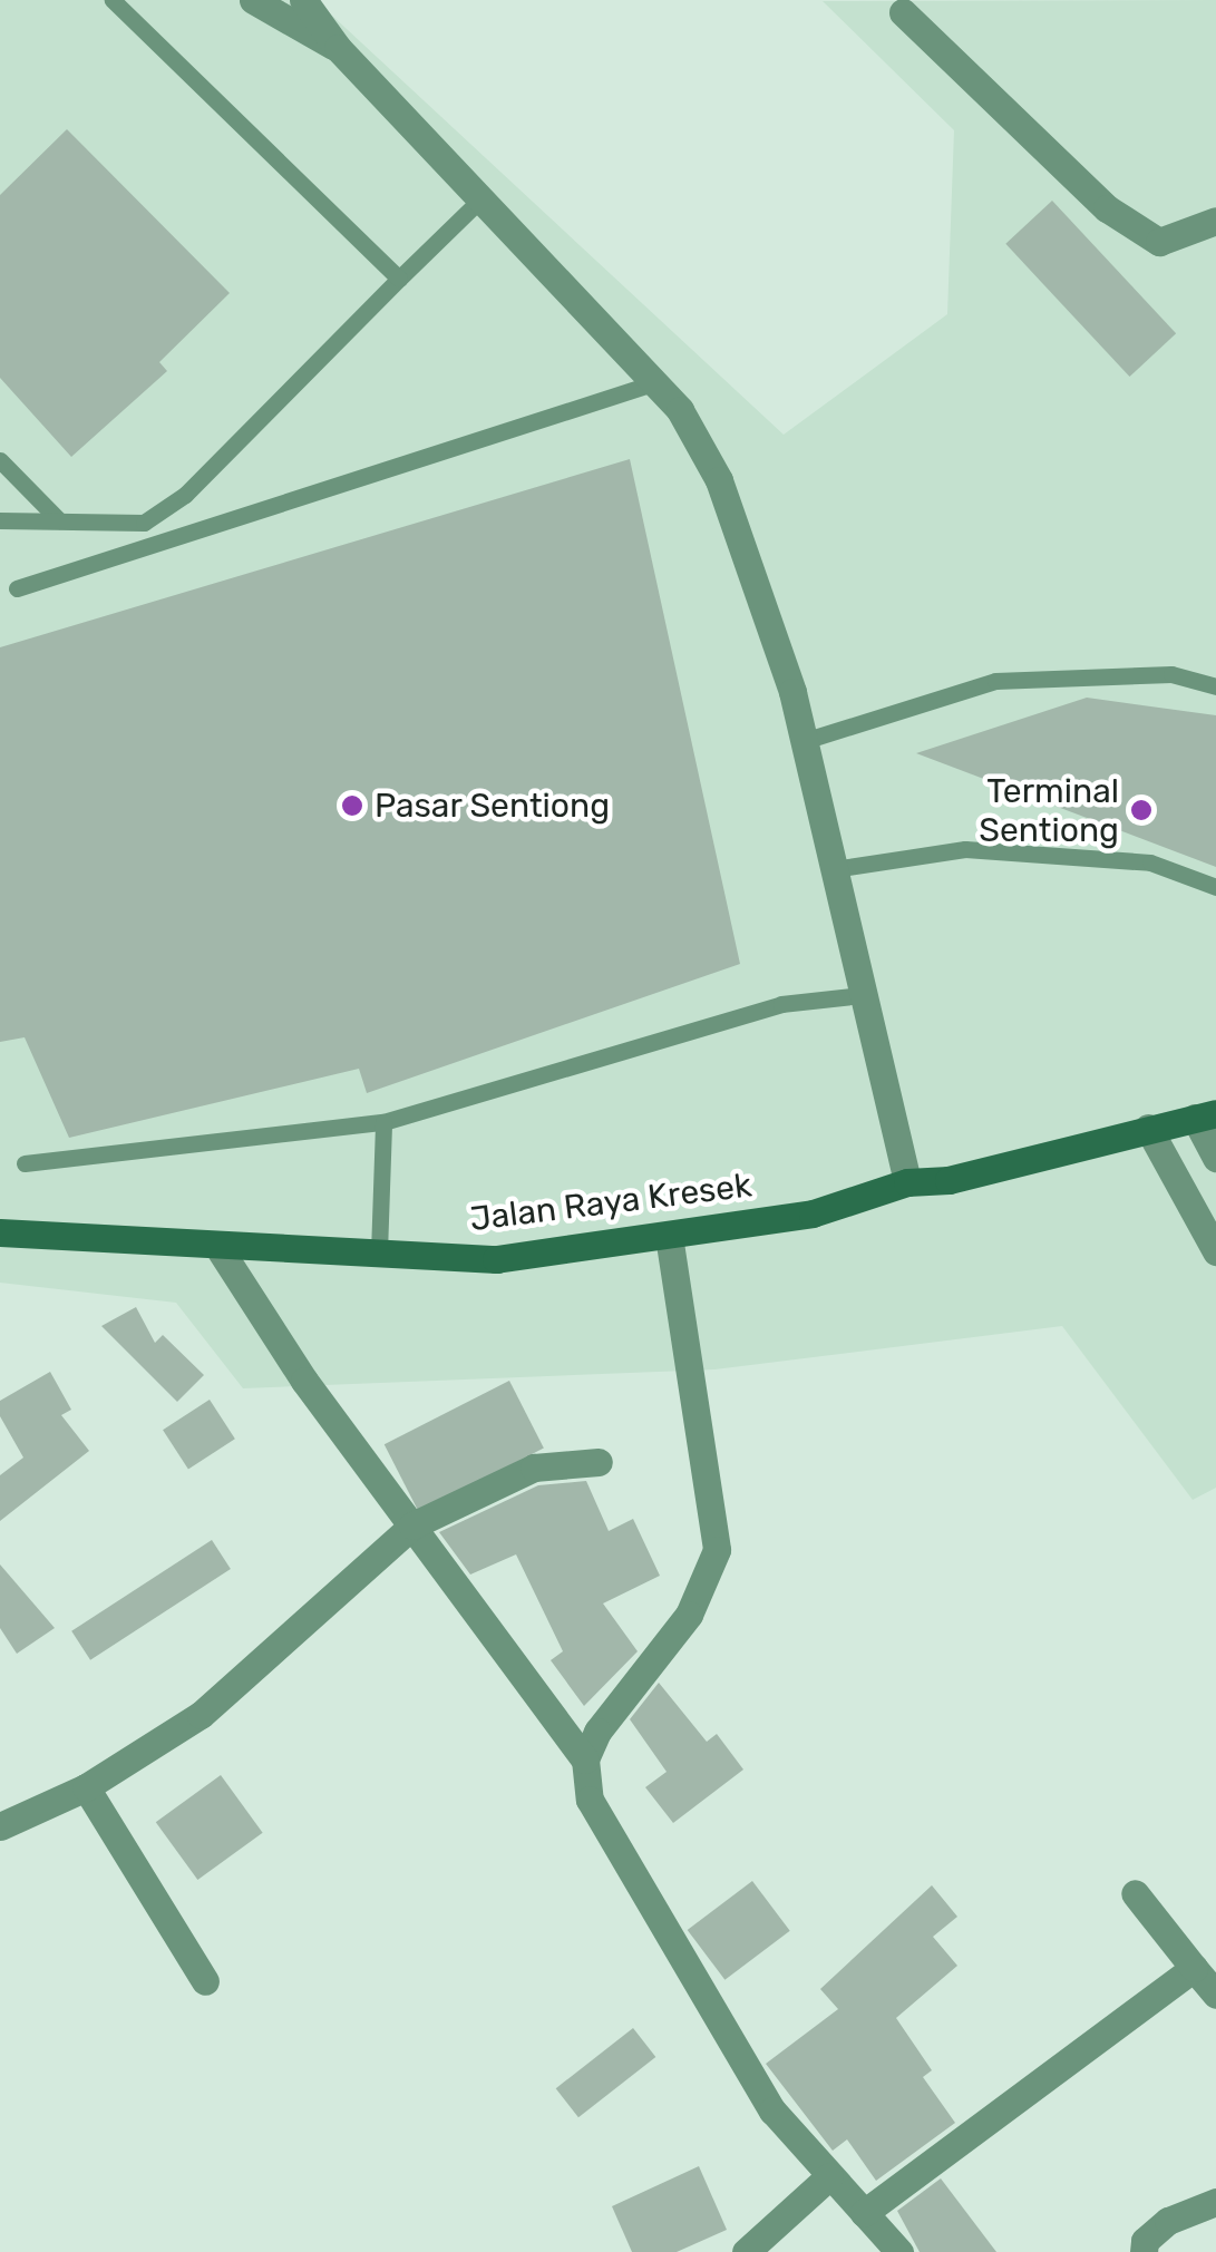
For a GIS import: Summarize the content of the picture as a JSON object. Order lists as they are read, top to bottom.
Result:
{
  "streets": {
    "main road": ["Jalan Raya Kresek"]
  },
  "places": ["Pasar Sentiong", "Terminal Sentiong"]
}
